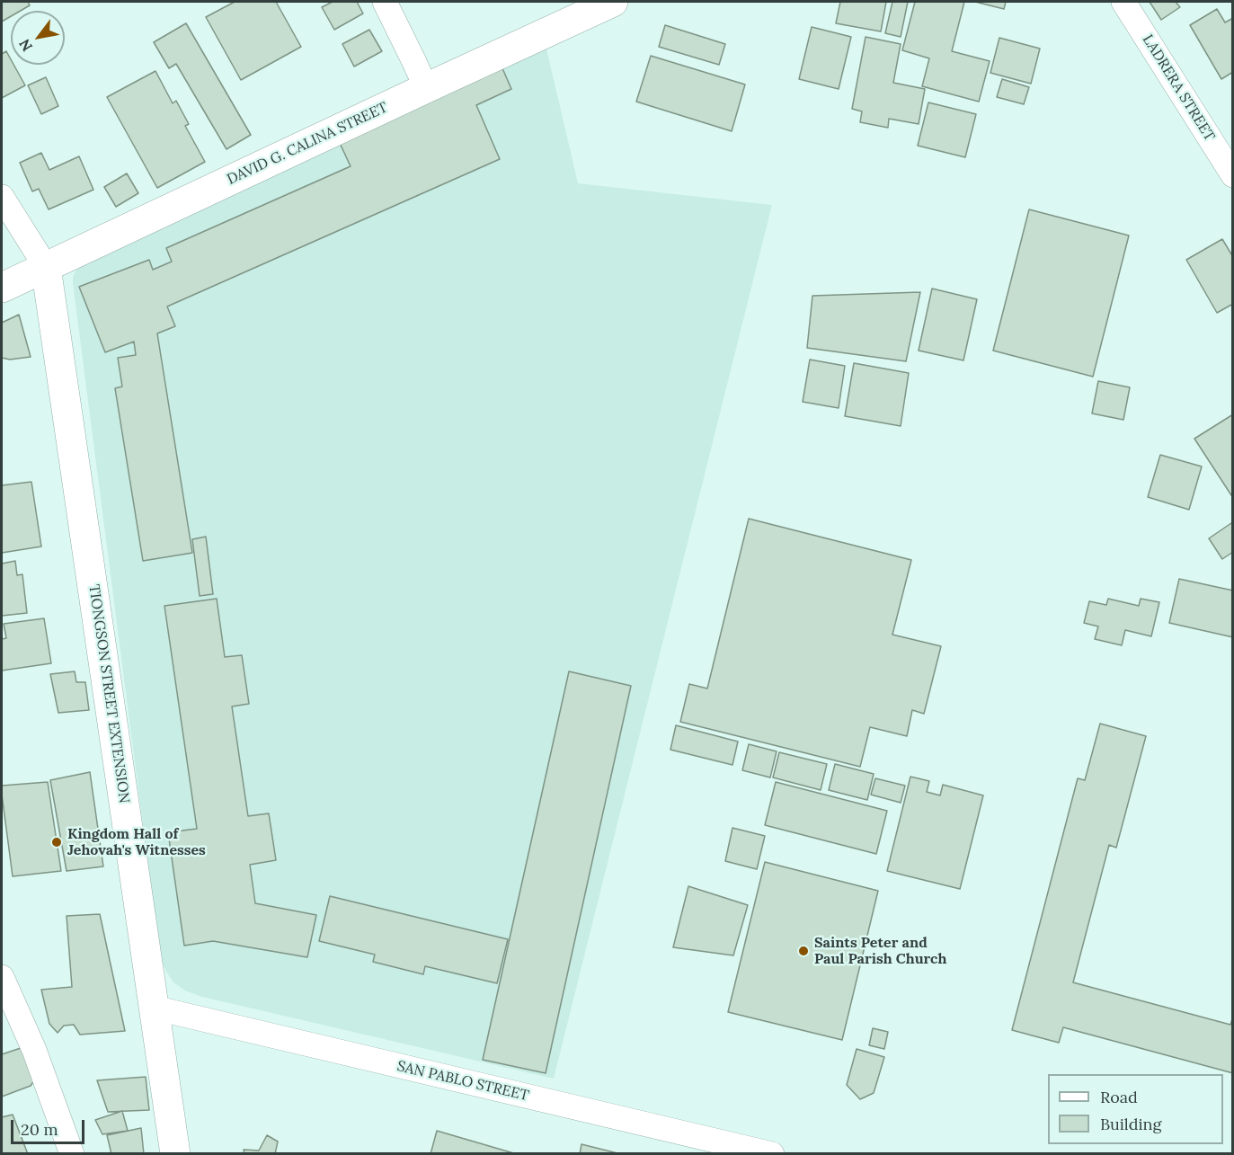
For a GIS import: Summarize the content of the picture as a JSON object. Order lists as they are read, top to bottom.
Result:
{
  "streets": {
    "street": [
      "LADRERA STREET",
      "DAVID G. CALINA STREET",
      "TIONGSON STREET EXTENSION",
      "SAN PABLO STREET"
    ]
  },
  "crossings": [
    ["DAVID G. CALINA STREET", "TIONGSON STREET EXTENSION"],
    ["TIONGSON STREET EXTENSION", "SAN PABLO STREET"]
  ],
  "places": ["Kingdom Hall of Jehovah's Witnesses", "Saints Peter and Paul Parish Church"],
  "legend": ["Road", "Building"],
  "scale_bar": "20 m",
  "north": "bottom left"
}
